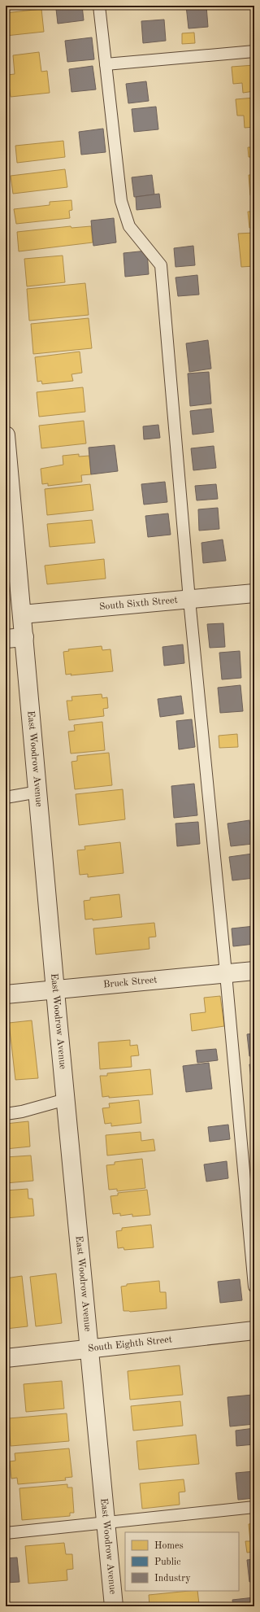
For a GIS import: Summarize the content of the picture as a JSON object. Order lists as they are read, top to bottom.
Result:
{
  "streets": {
    "street": [
      "South Sixth Street",
      "East Woodrow Avenue",
      "Bruck Street",
      "South Eighth Street"
    ]
  },
  "crossings": [
    ["South Sixth Street", "East Woodrow Avenue"],
    ["East Woodrow Avenue", "Bruck Street"],
    ["East Woodrow Avenue", "South Eighth Street"]
  ],
  "legend": ["Homes", "Public", "Industry"]
}
